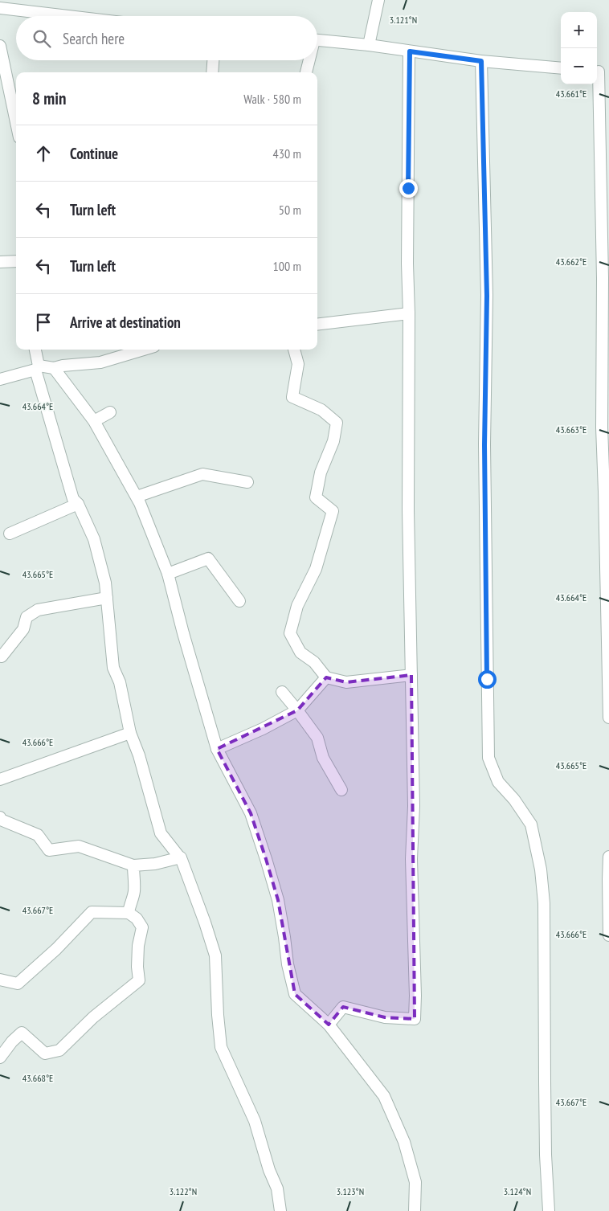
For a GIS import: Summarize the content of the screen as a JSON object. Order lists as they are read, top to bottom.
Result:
{
  "page": {
    "map_buttons": ["+", "−"],
    "search": "Search here",
    "heading": ["8 min", "Walk · 580 m"],
    "list": [
      ["Continue", "430 m"],
      ["Turn left", "50 m"],
      ["Turn left", "100 m"],
      "Arrive at destination"
    ]
  },
  "coordinates": [
    "3.121°N",
    "43.661°E",
    "43.662°E",
    "43.664°E",
    "43.663°E",
    "43.665°E",
    "43.666°E",
    "43.667°E",
    "43.668°E",
    "3.122°N",
    "3.123°N",
    "3.124°N"
  ]
}
